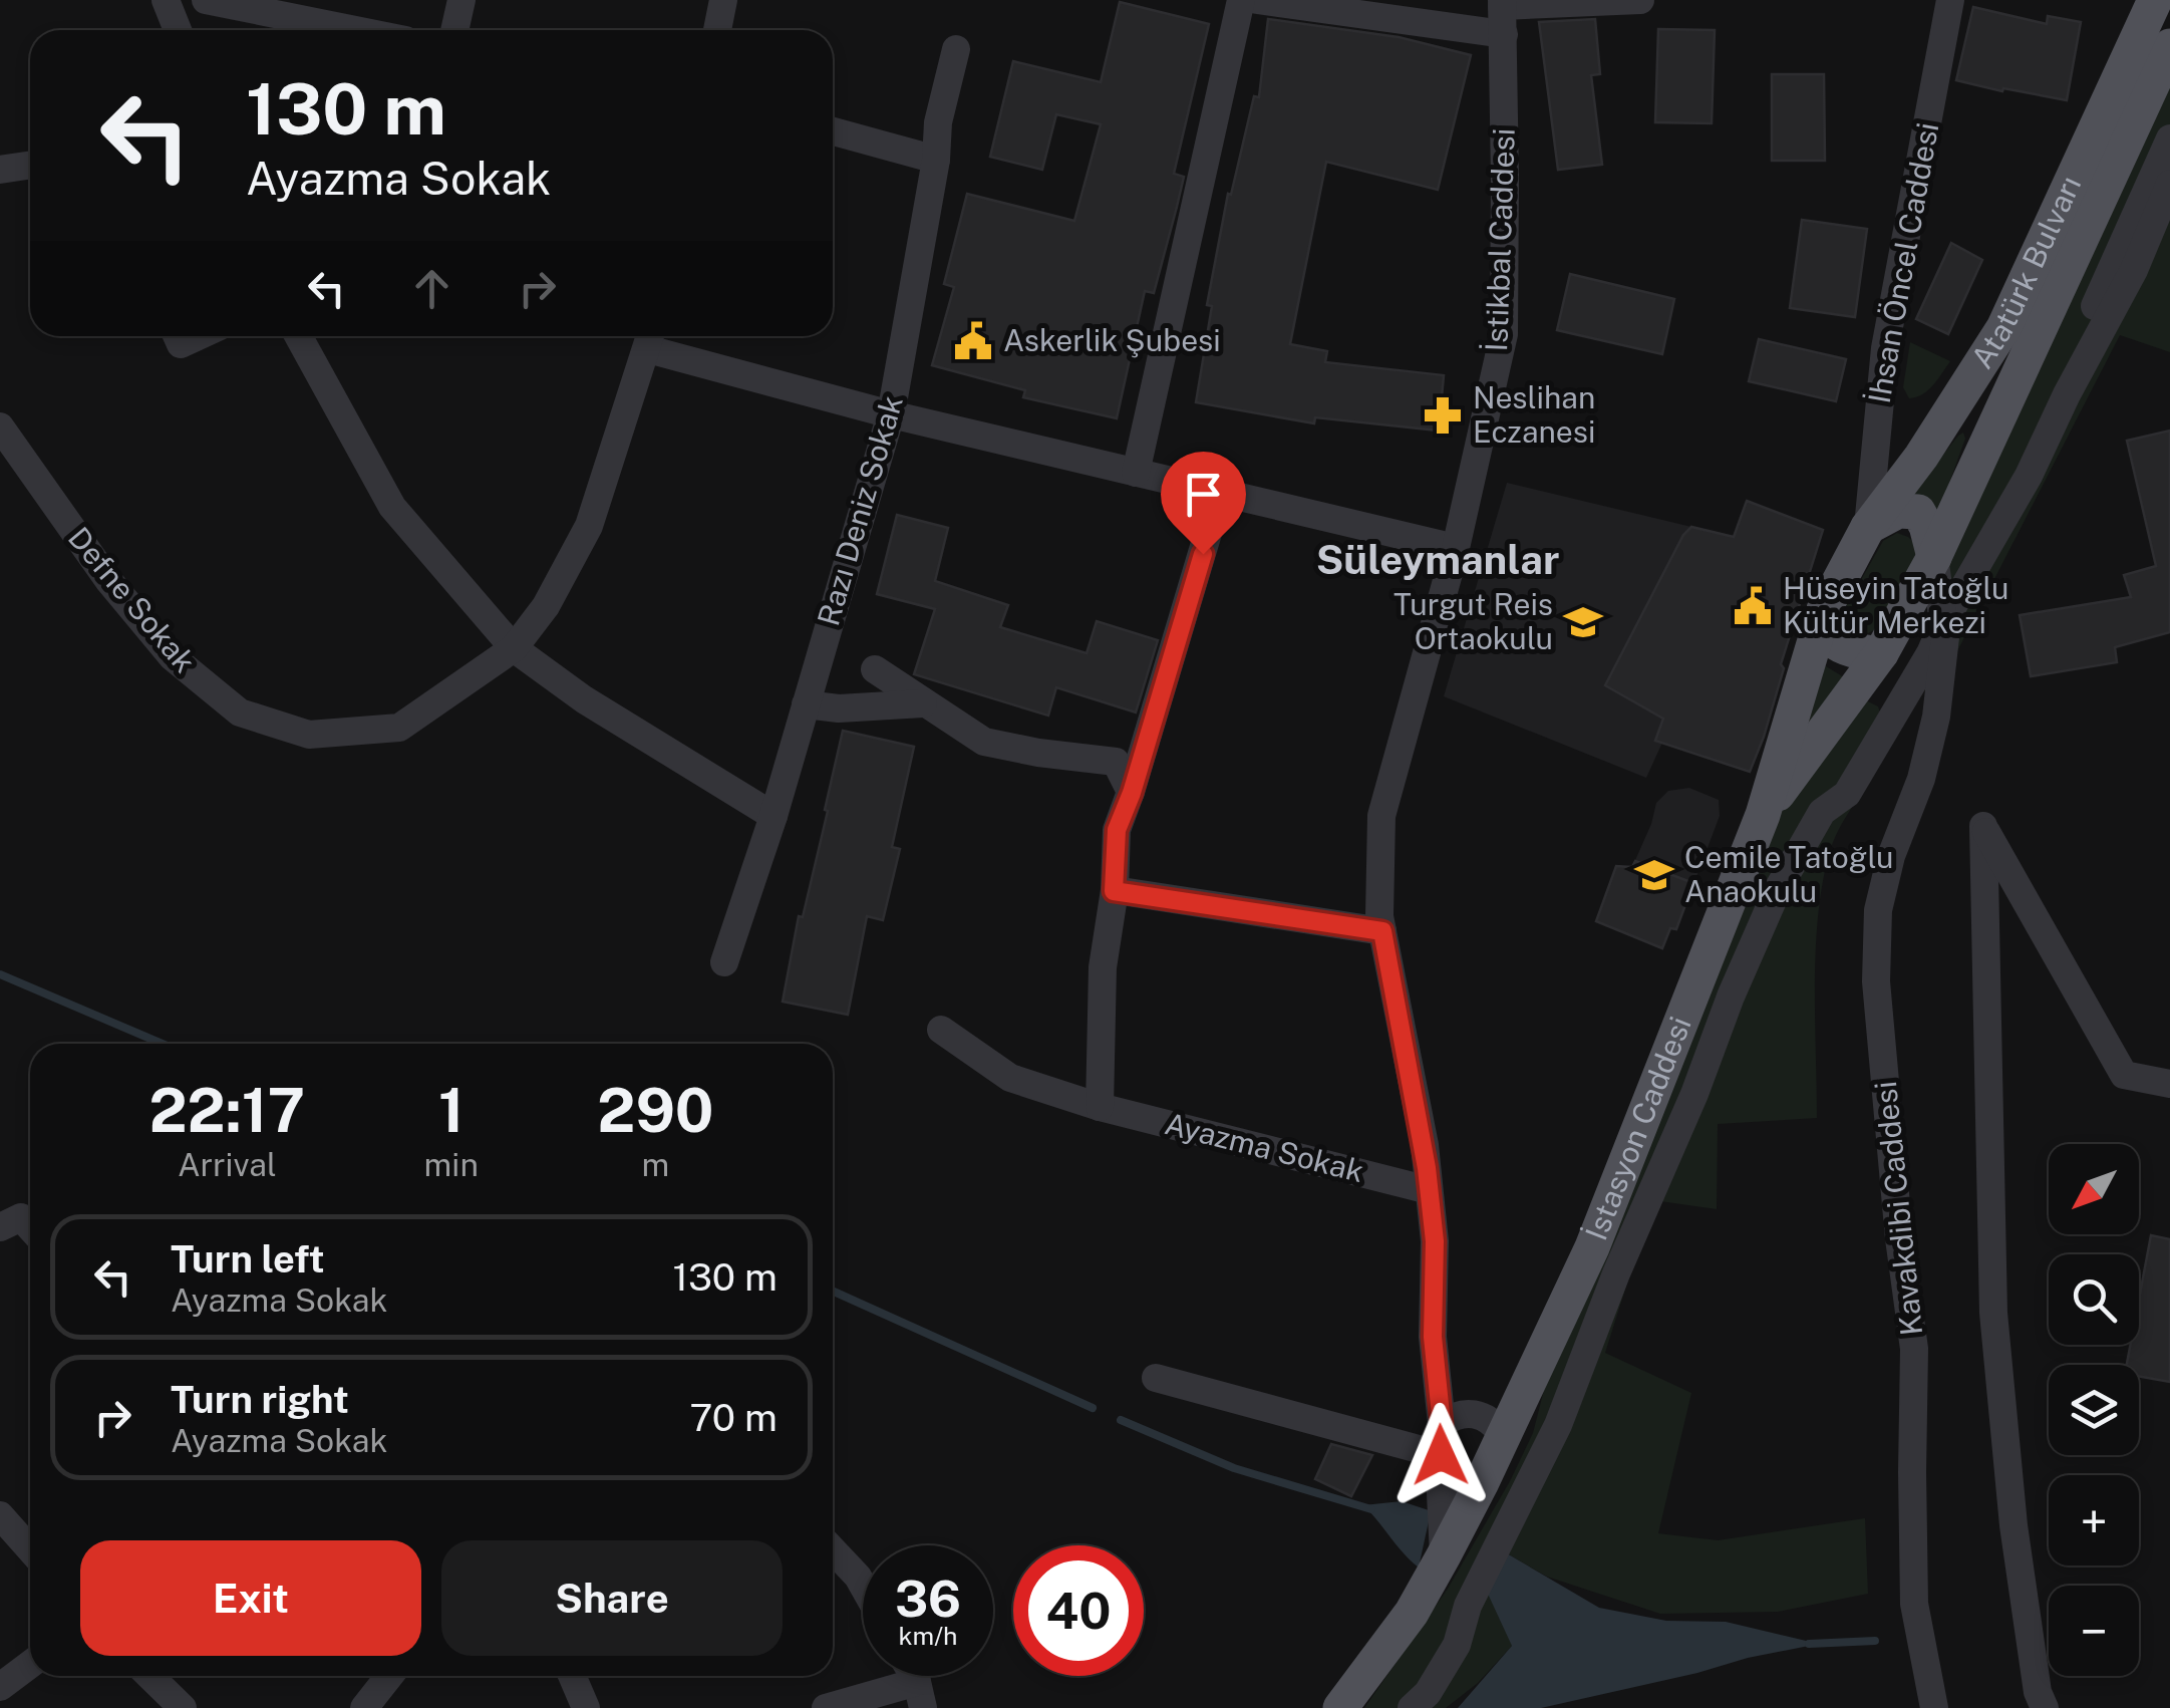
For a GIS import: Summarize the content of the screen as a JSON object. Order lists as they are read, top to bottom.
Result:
{
  "streets": {
    "main road": ["Atatürk Bulvarı", "İstasyon Caddesi"],
    "street": [
      "İstikbal Caddesi",
      "İhsan Öncel Caddesi",
      "Razı Deniz Sokak",
      "Defne Sokak",
      "Ayazma Sokak",
      "Kavakdibi Caddesi"
    ]
  },
  "crossings": [
    ["İstikbal Caddesi", "İstasyon Caddesi"],
    ["İstikbal Caddesi", "Ayazma Sokak"],
    ["İhsan Öncel Caddesi", "Atatürk Bulvarı"],
    ["Atatürk Bulvarı", "İstasyon Caddesi"]
  ],
  "districts": ["Süleymanlar"],
  "places": {
    "public building": ["Askerlik Şubesi", "Hüseyin Tatoğlu Kültür Merkezi"],
    "pharmacy": ["Neslihan Eczanesi"],
    "school or university": ["Turgut Reis Ortaokulu", "Cemile Tatoğlu Anaokulu"]
  },
  "north": "bottom left",
  "page": {
    "turn": ["130 m", "Ayazma Sokak"],
    "eta": [
      "22:17",
      "Arrival",
      "1",
      "min",
      "290",
      "m"
    ],
    "map_buttons": ["+", "−"],
    "list": [
      {
        "name": "Turn left",
        "note": "Ayazma Sokak",
        "value": "130 m"
      },
      {
        "name": "Turn right",
        "note": "Ayazma Sokak",
        "value": "70 m"
      }
    ],
    "buttons": ["Exit", "Share"],
    "speed": "36 km/h",
    "limit": "40"
  }
}
